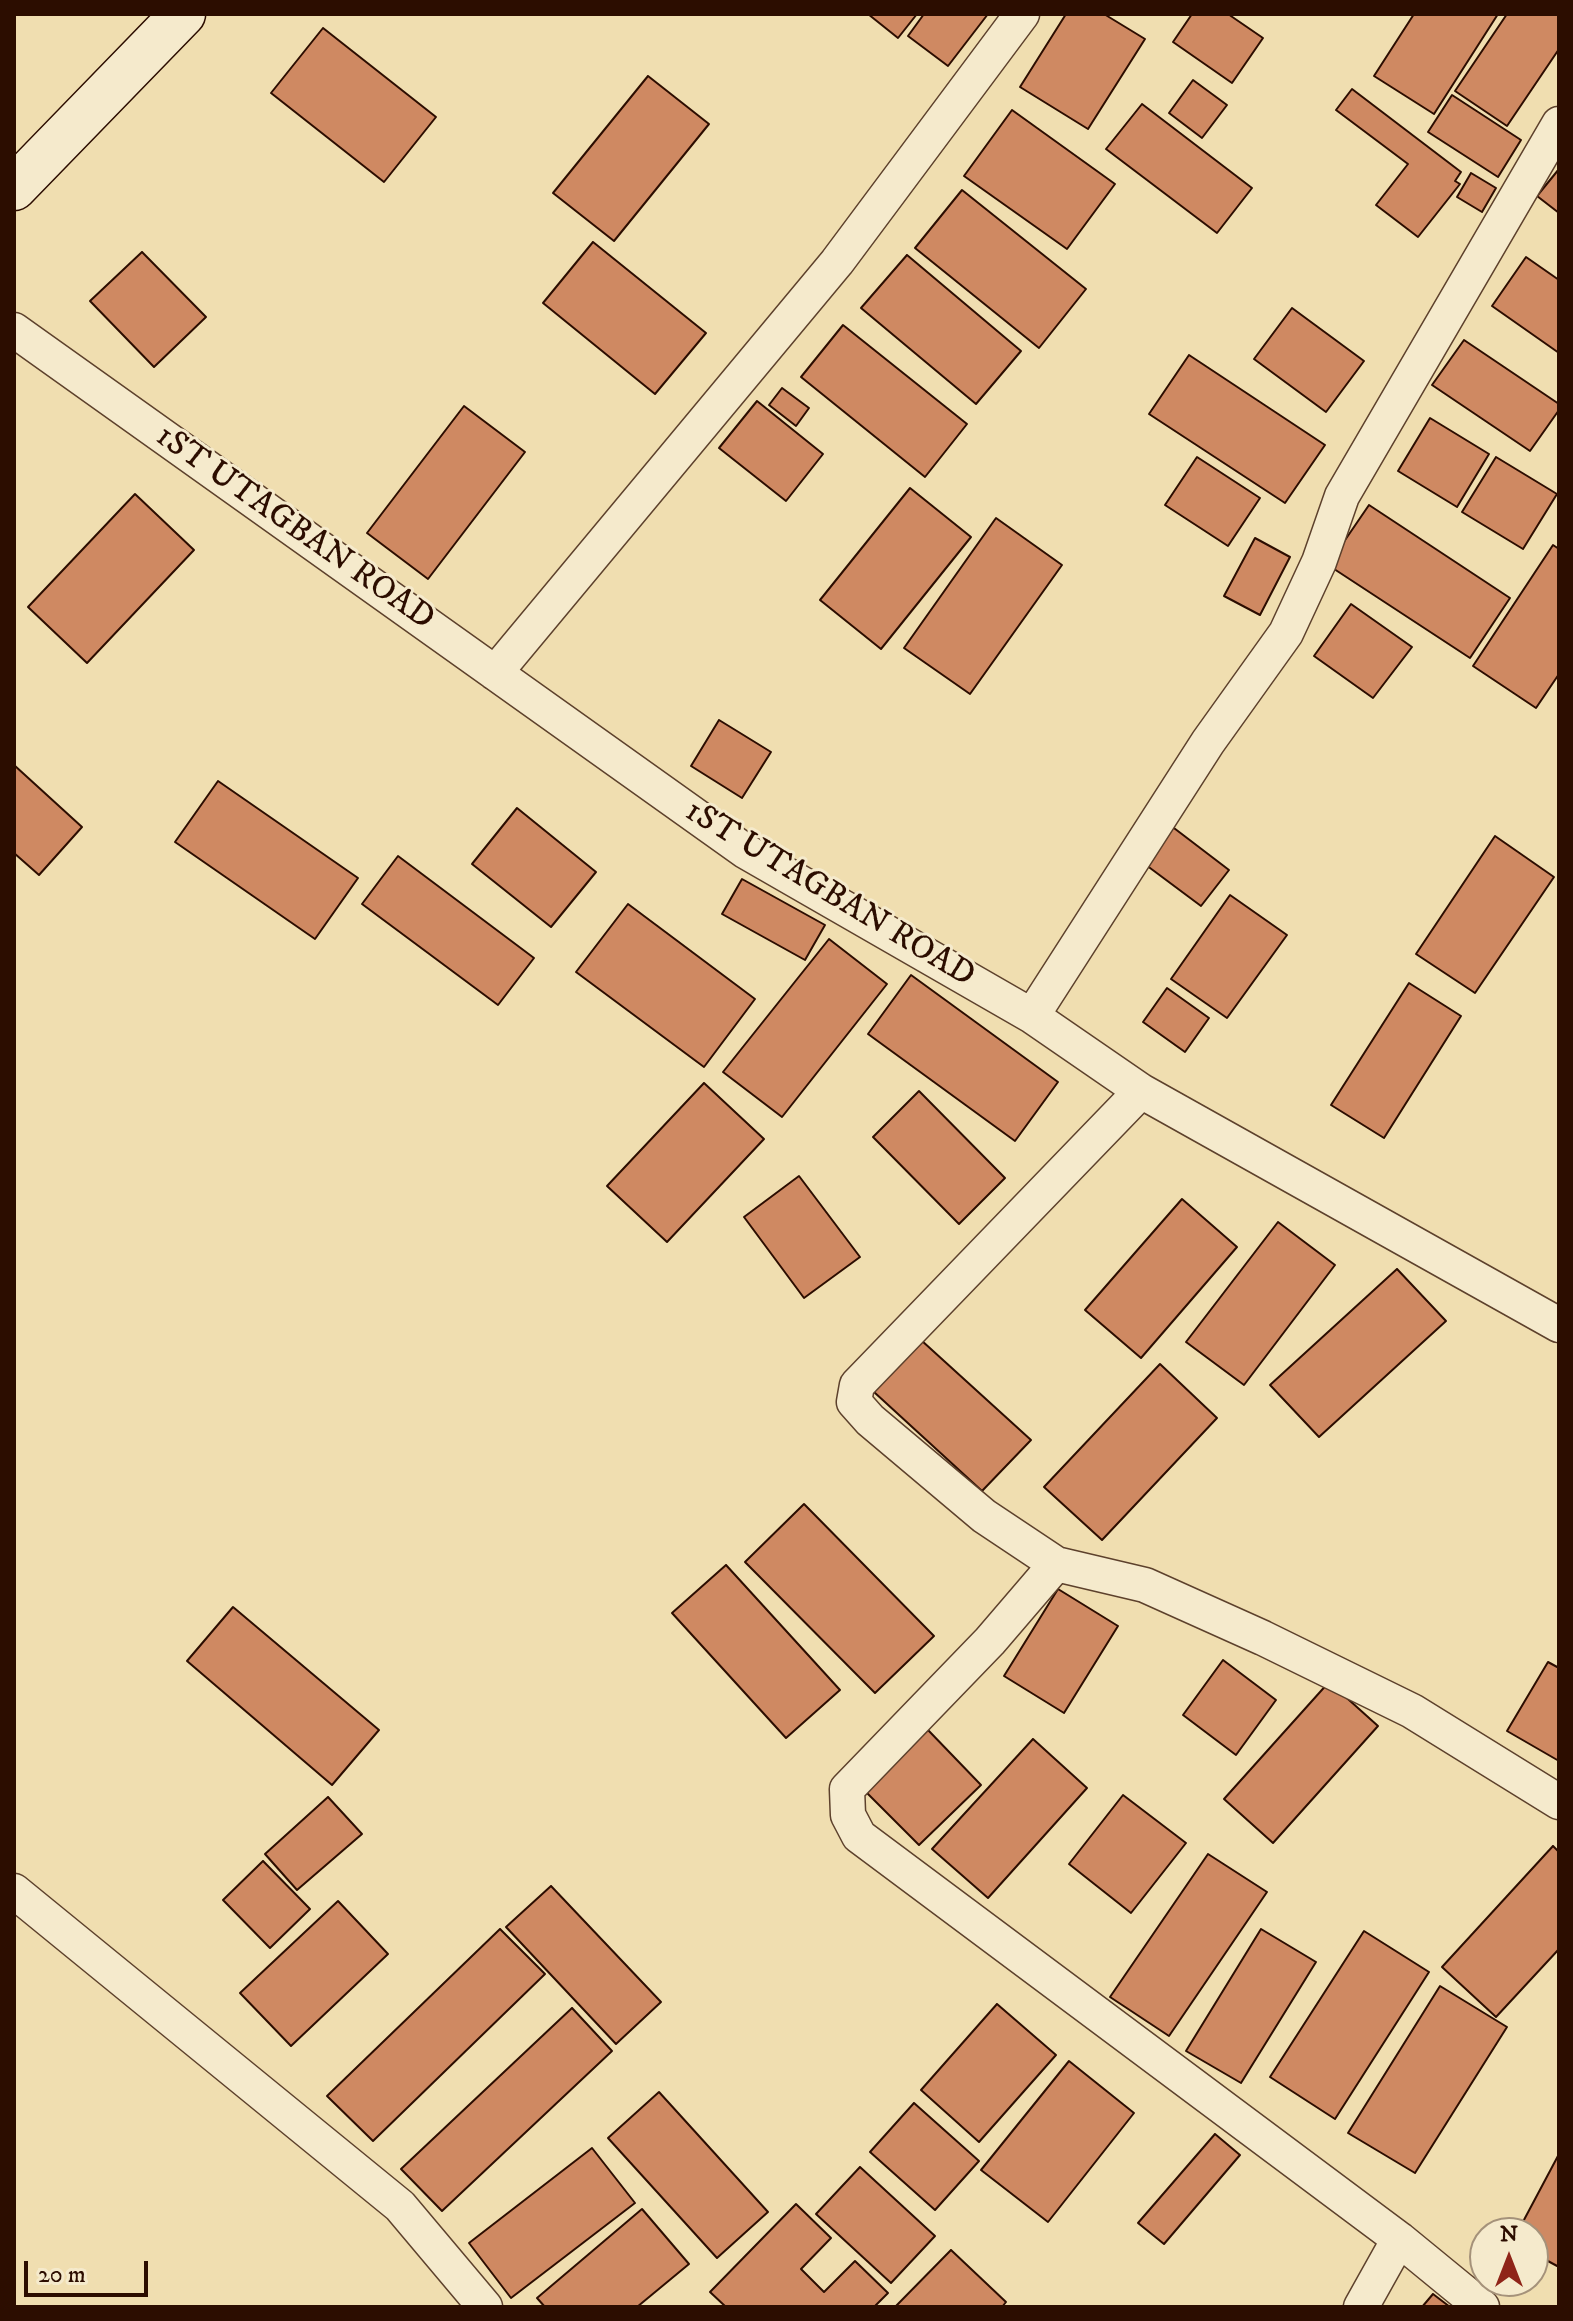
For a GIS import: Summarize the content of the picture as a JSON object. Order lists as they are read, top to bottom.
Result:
{
  "streets": {
    "street": ["1ST UTAGBAN ROAD"]
  },
  "scale_bar": "20 m",
  "north": "top"
}
